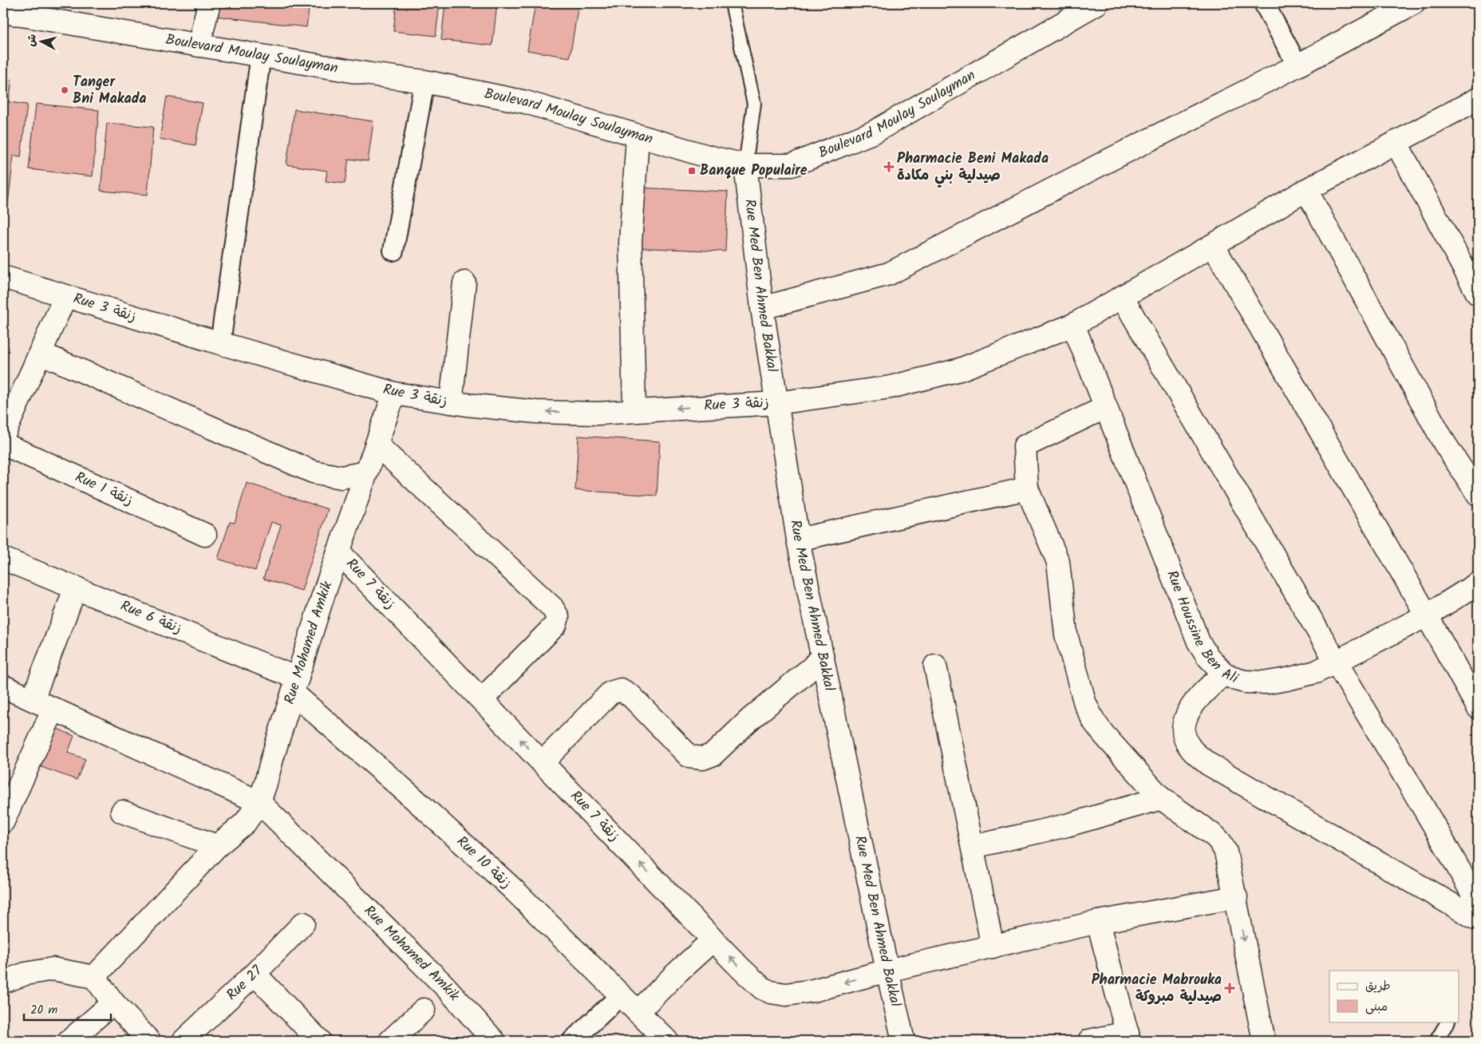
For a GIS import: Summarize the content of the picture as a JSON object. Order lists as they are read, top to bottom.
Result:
{
  "streets": {
    "street": [
      "Boulevard Moulay Soulayman",
      "Rue Med Ben Ahmed Bakkal",
      "Rue 3 زنقة",
      "Rue 1 زنقة",
      "Rue 7 زنقة",
      "Rue 6 زنقة",
      "Rue Houssine Ben Ali",
      "Rue Mohamed Amkik",
      "Rue 10 زنقة",
      "Rue 27"
    ]
  },
  "crossings": [
    ["Boulevard Moulay Soulayman", "Rue Med Ben Ahmed Bakkal"],
    ["Rue Med Ben Ahmed Bakkal", "Rue 3 زنقة"],
    ["Rue Med Ben Ahmed Bakkal", "Rue 7 زنقة"],
    ["Rue 3 زنقة", "Rue Houssine Ben Ali"],
    ["Rue 3 زنقة", "Rue Mohamed Amkik"],
    ["Rue 7 زنقة", "Rue Mohamed Amkik"],
    ["Rue 6 زنقة", "Rue Mohamed Amkik"],
    ["Rue 6 زنقة", "Rue 10 زنقة"],
    ["Rue Mohamed Amkik", "Rue 10 زنقة"]
  ],
  "one_way": ["Rue 7 زنقة"],
  "places": {
    "other": ["Tanger Bni Makada"],
    "health": ["Pharmacie Beni Makada صيدلية بني مكادة", "Pharmacie Mabrouka صيدلية مبروكة"],
    "transit": ["Banque Populaire"]
  },
  "legend": ["طريق", "مبنى"],
  "scale_bar": "20 m",
  "north": "left"
}
